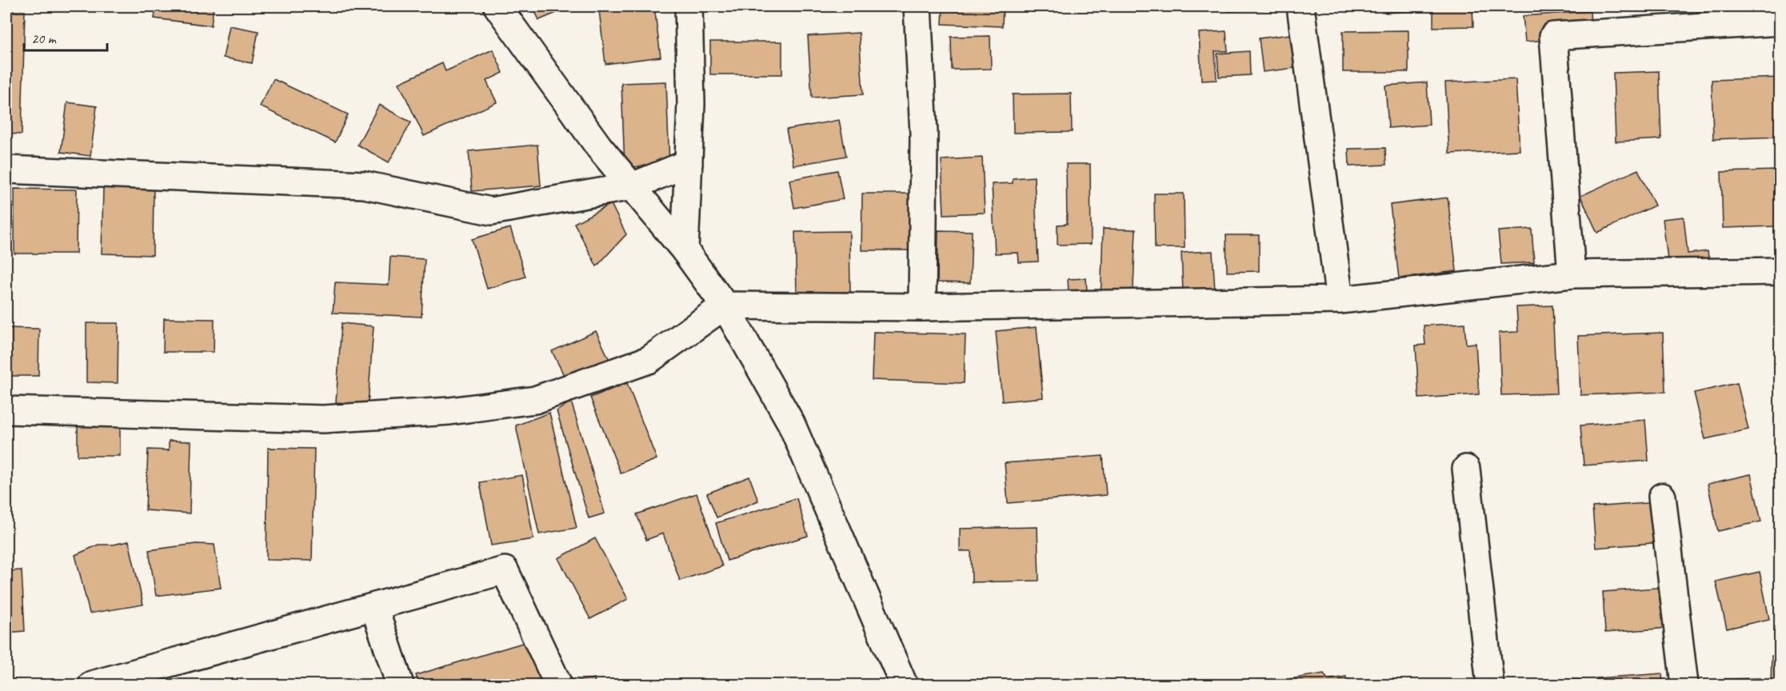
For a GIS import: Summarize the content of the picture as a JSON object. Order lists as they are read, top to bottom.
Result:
{
  "scale_bar": "20 m"
}
